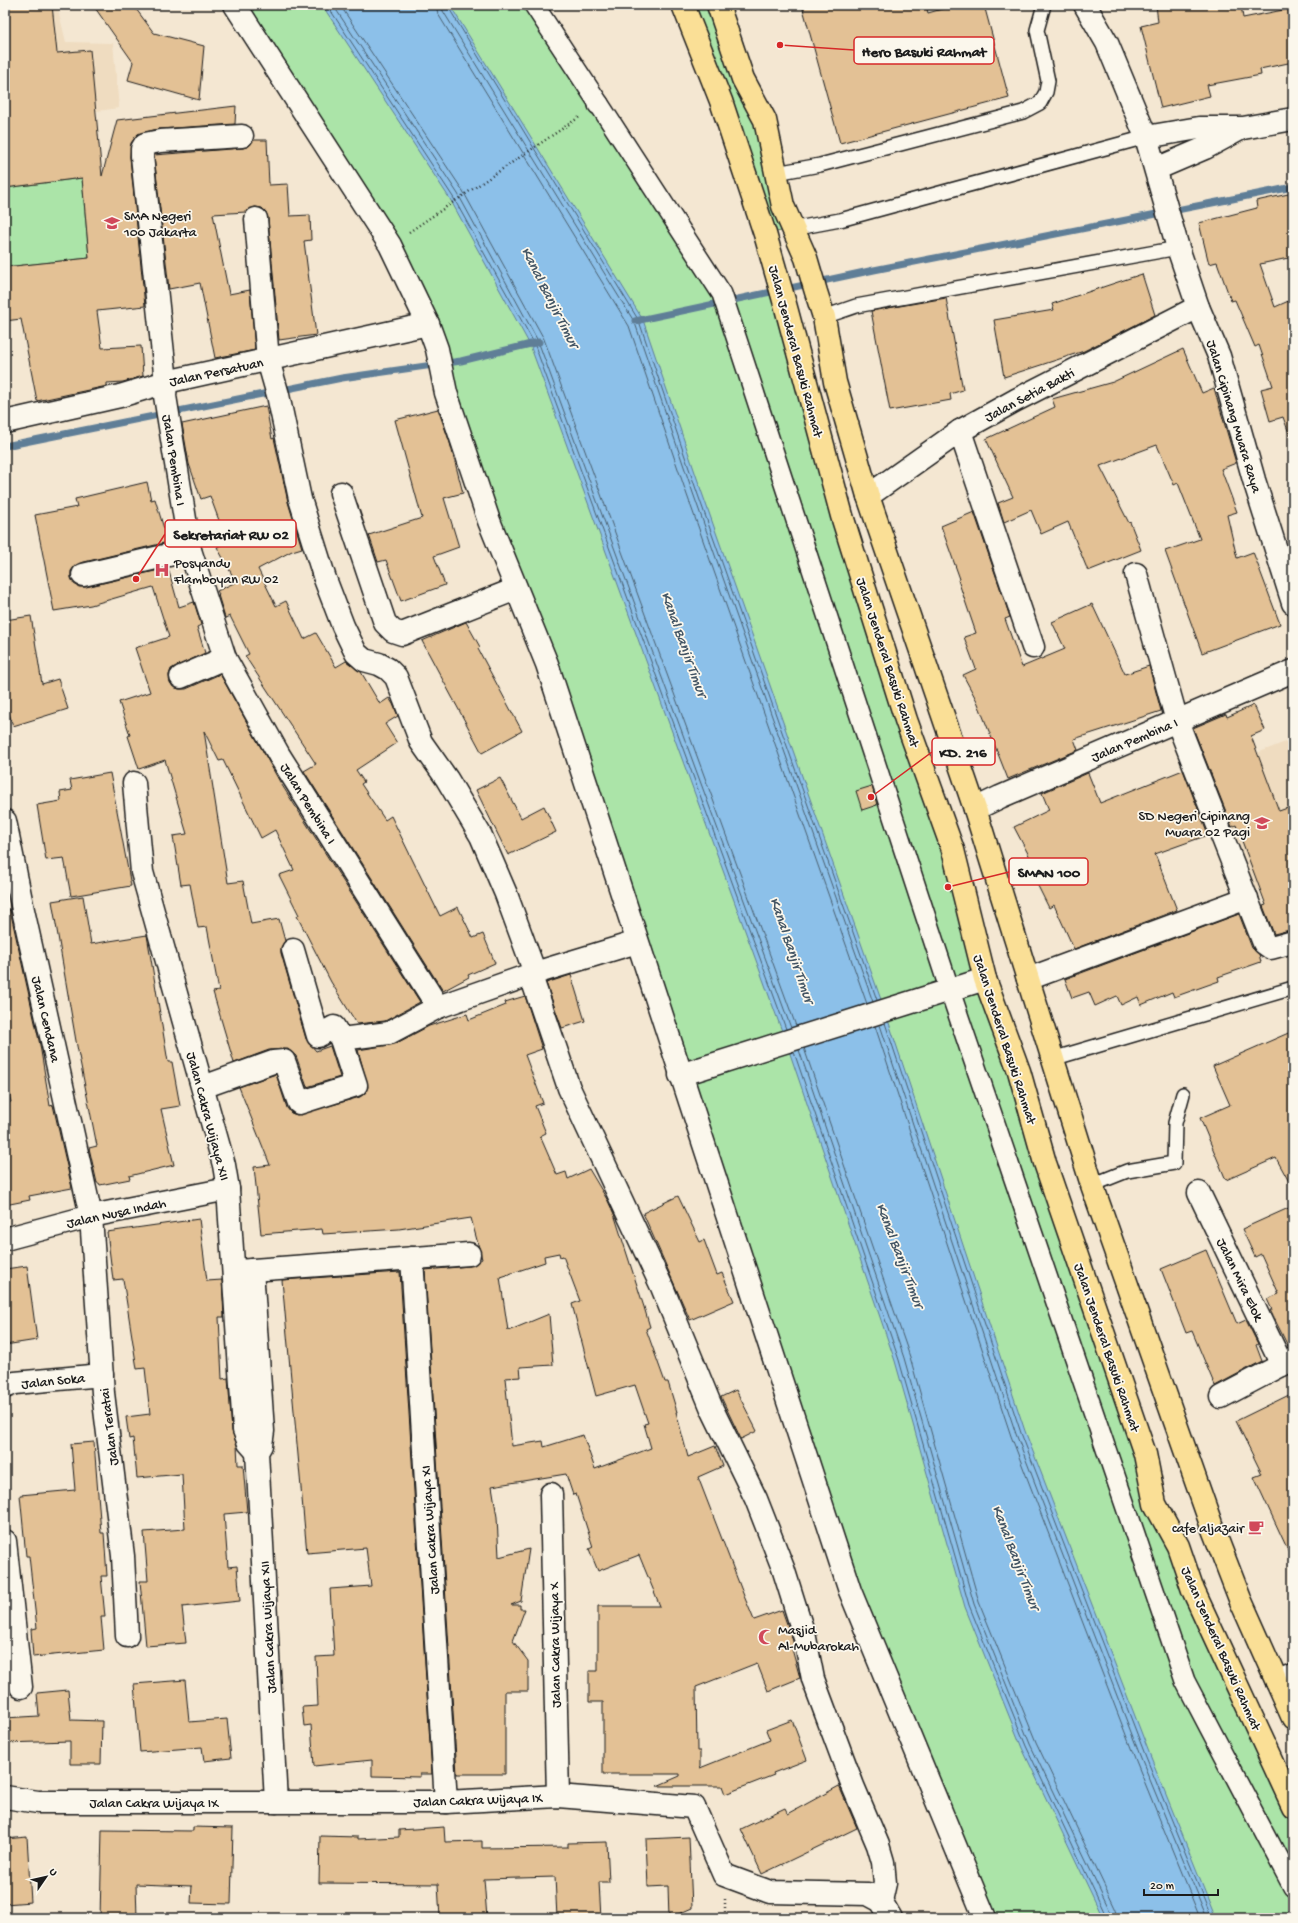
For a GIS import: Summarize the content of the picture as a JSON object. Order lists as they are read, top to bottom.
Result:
{
  "streets": {
    "main road": ["Jalan Jenderal Basuki Rahmat"],
    "street": [
      "Jalan Persatuan",
      "Jalan Setia Bakti",
      "Jalan Cipinang Muara Raya",
      "Jalan Pembina I",
      "Jalan Cendana",
      "Jalan Cakra Wijaya XII",
      "Jalan Nusa Indah",
      "Jalan Mira Elok",
      "Jalan Soka",
      "Jalan Teratai",
      "Jalan Cakra Wijaya XI",
      "Jalan Cakra Wijaya X",
      "Jalan Cakra Wijaya IX"
    ]
  },
  "crossings": [
    ["Jalan Jenderal Basuki Rahmat", "Jalan Setia Bakti"],
    ["Jalan Jenderal Basuki Rahmat", "Jalan Pembina I"],
    ["Jalan Persatuan", "Jalan Pembina I"],
    ["Jalan Setia Bakti", "Jalan Cipinang Muara Raya"],
    ["Jalan Cendana", "Jalan Nusa Indah"],
    ["Jalan Cendana", "Jalan Teratai"],
    ["Jalan Cakra Wijaya XII", "Jalan Nusa Indah"],
    ["Jalan Cakra Wijaya XII", "Jalan Cakra Wijaya IX"],
    ["Jalan Nusa Indah", "Jalan Teratai"],
    ["Jalan Soka", "Jalan Teratai"],
    ["Jalan Cakra Wijaya XI", "Jalan Cakra Wijaya IX"],
    ["Jalan Cakra Wijaya X", "Jalan Cakra Wijaya IX"]
  ],
  "water": ["Kanal Banjir Timur"],
  "places": {
    "other": [
      "Hero Basuki Rahmat",
      "Sekretariat RW 02",
      "KD. 216",
      "SMAN 100"
    ],
    "school or university": ["SMA Negeri 100 Jakarta", "SD Negeri Cipinang Muara 02 Pagi"],
    "hospital": ["Posyandu Flamboyan RW 02"],
    "cafe": ["cafe aljazair"],
    "mosque": ["Masjid Al-Mubarokah"]
  },
  "scale_bar": "20 m",
  "north": "top right"
}
